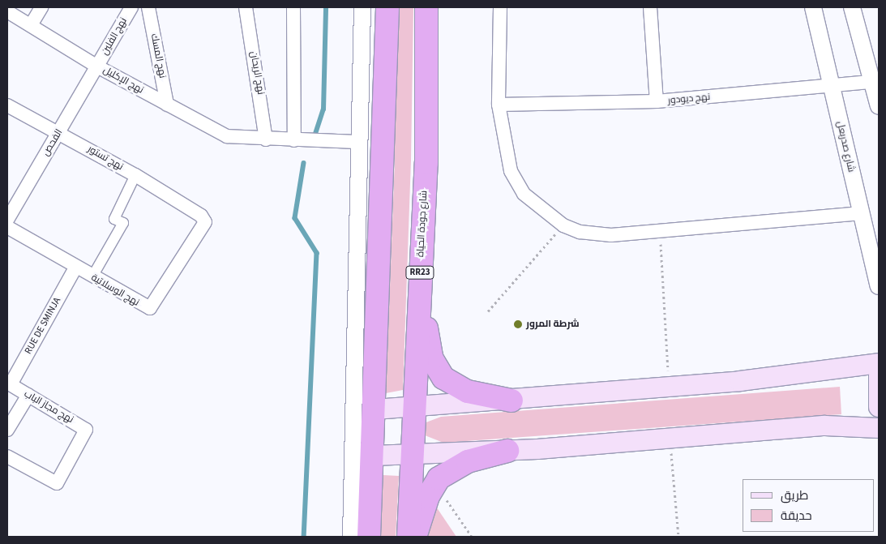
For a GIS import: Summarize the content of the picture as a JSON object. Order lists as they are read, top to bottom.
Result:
{
  "streets": {
    "highway": ["شارع جودة الحياة", "RR23"],
    "street": [
      "نهج الفلين",
      "نهج المسك",
      "نهج الريحان",
      "نهج الإكليل",
      "نهج ديودور",
      "الفحص",
      "شارع صدربعل",
      "نهج تستور",
      "نهج الوسلاتية",
      "RUE DE SMINJA",
      "نهج مجاز الباب"
    ]
  },
  "crossings": [
    ["نهج الفلين", "نهج الإكليل"],
    ["نهج الفلين", "الفحص"],
    ["نهج المسك", "نهج الإكليل"],
    ["نهج الريحان", "نهج الإكليل"],
    ["نهج الإكليل", "الفحص"],
    ["نهج ديودور", "شارع صدربعل"],
    ["الفحص", "نهج تستور"],
    ["نهج تستور", "نهج الوسلاتية"],
    ["نهج الوسلاتية", "RUE DE SMINJA"],
    ["RUE DE SMINJA", "نهج مجاز الباب"]
  ],
  "places": ["شرطة المرور"],
  "legend": ["طريق", "حديقة"]
}
